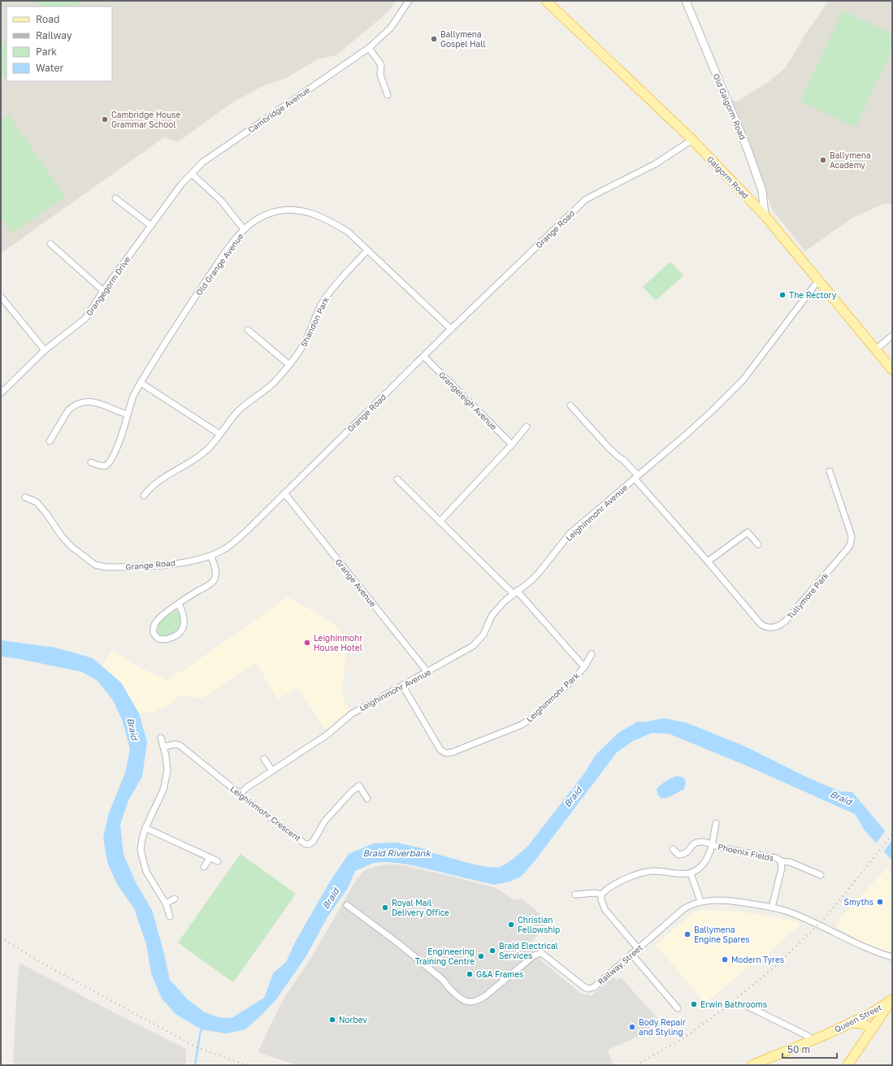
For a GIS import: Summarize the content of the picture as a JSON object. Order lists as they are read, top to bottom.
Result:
{
  "streets": {
    "main road": ["Galgorm Road", "Queen Street"],
    "street": [
      "Old Galgorm Road",
      "Cambridge Avenue",
      "Grange Road",
      "Old Grange Avenue",
      "Grangegorm Drive",
      "Shandon Park",
      "Grangeleigh Avenue",
      "Leighinmohr Avenue",
      "Grange Avenue",
      "Tullymore Park",
      "Leighinmohr Park",
      "Leighinmohr Crescent",
      "Phoenix Fields",
      "Railway Street"
    ]
  },
  "crossings": [
    ["Old Galgorm Road", "Galgorm Road"],
    ["Cambridge Avenue", "Grangegorm Drive"],
    ["Galgorm Road", "Grange Road"],
    ["Galgorm Road", "Leighinmohr Avenue"],
    ["Grange Road", "Old Grange Avenue"],
    ["Grange Road", "Grangeleigh Avenue"],
    ["Grange Road", "Grange Avenue"],
    ["Old Grange Avenue", "Shandon Park"],
    ["Leighinmohr Avenue", "Grange Avenue"],
    ["Leighinmohr Avenue", "Tullymore Park"],
    ["Leighinmohr Avenue", "Leighinmohr Park"],
    ["Leighinmohr Avenue", "Leighinmohr Crescent"],
    ["Phoenix Fields", "Railway Street"]
  ],
  "water": ["Braid", "Braid Riverbank"],
  "places": [
    "Ballymena Gospel Hall",
    "Cambridge House Grammar School",
    "Ballymena Academy",
    "The Rectory",
    "Leighinmohr House Hotel",
    "Smyths",
    "Royal Mail Delivery Office",
    "Christian Fellowship",
    "Ballymena Engine Spares",
    "Braid Electrical Services",
    "Engineering Training Centre",
    "Modern Tyres",
    "G&A Frames",
    "Erwin Bathrooms",
    "Norbev",
    "Body Repair and Styling"
  ],
  "legend": [
    "Road",
    "Railway",
    "Park",
    "Water"
  ],
  "scale_bar": "50 m"
}
